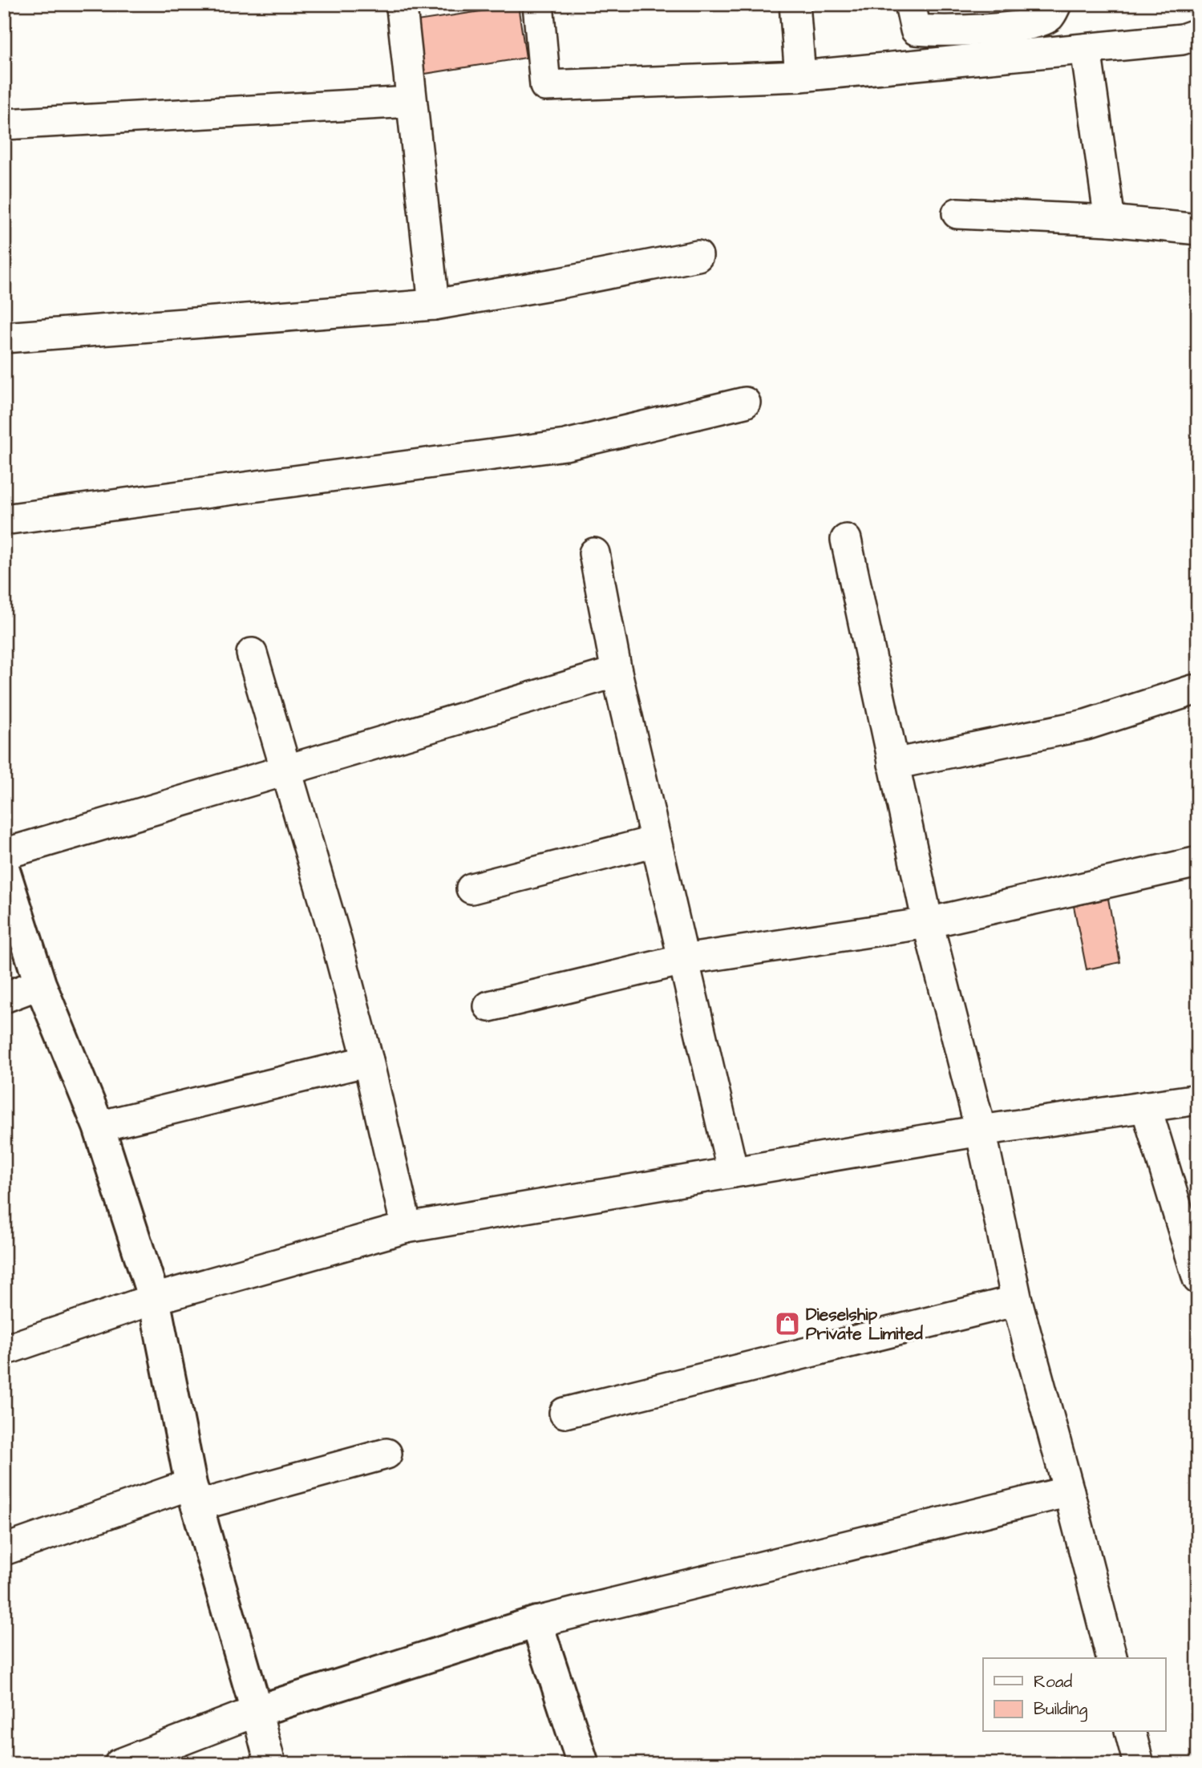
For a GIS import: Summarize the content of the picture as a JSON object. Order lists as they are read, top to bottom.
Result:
{
  "places": {
    "shop": ["Dieselship Private Limited"]
  },
  "legend": ["Road", "Building"]
}
